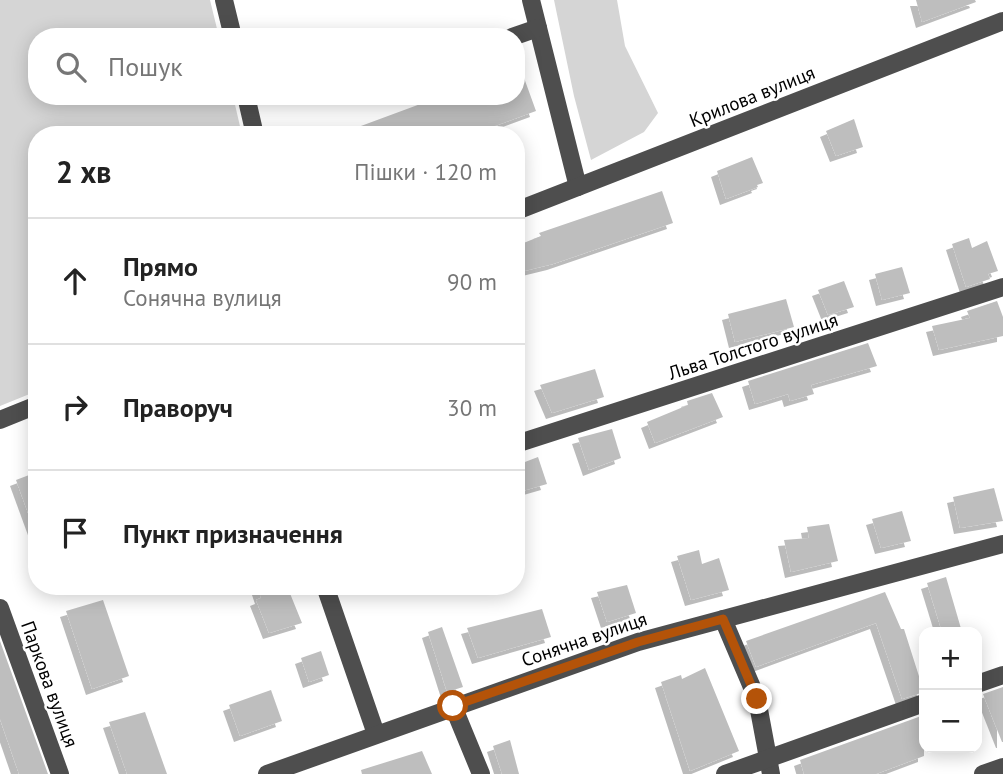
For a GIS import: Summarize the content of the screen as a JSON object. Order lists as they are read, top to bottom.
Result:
{
  "streets": {
    "street": [
      "Крилова вулиця",
      "Льва Толстого вулиця",
      "Сонячна вулиця",
      "Паркова вулиця"
    ]
  },
  "page": {
    "search": "Пошук",
    "heading": ["2 хв", "Пішки · 120 m"],
    "list": [
      ["Прямо", "Сонячна вулиця", "90 m"],
      ["Праворуч", "30 m"],
      "Пункт призначення"
    ],
    "map_buttons": ["+", "−"]
  }
}
